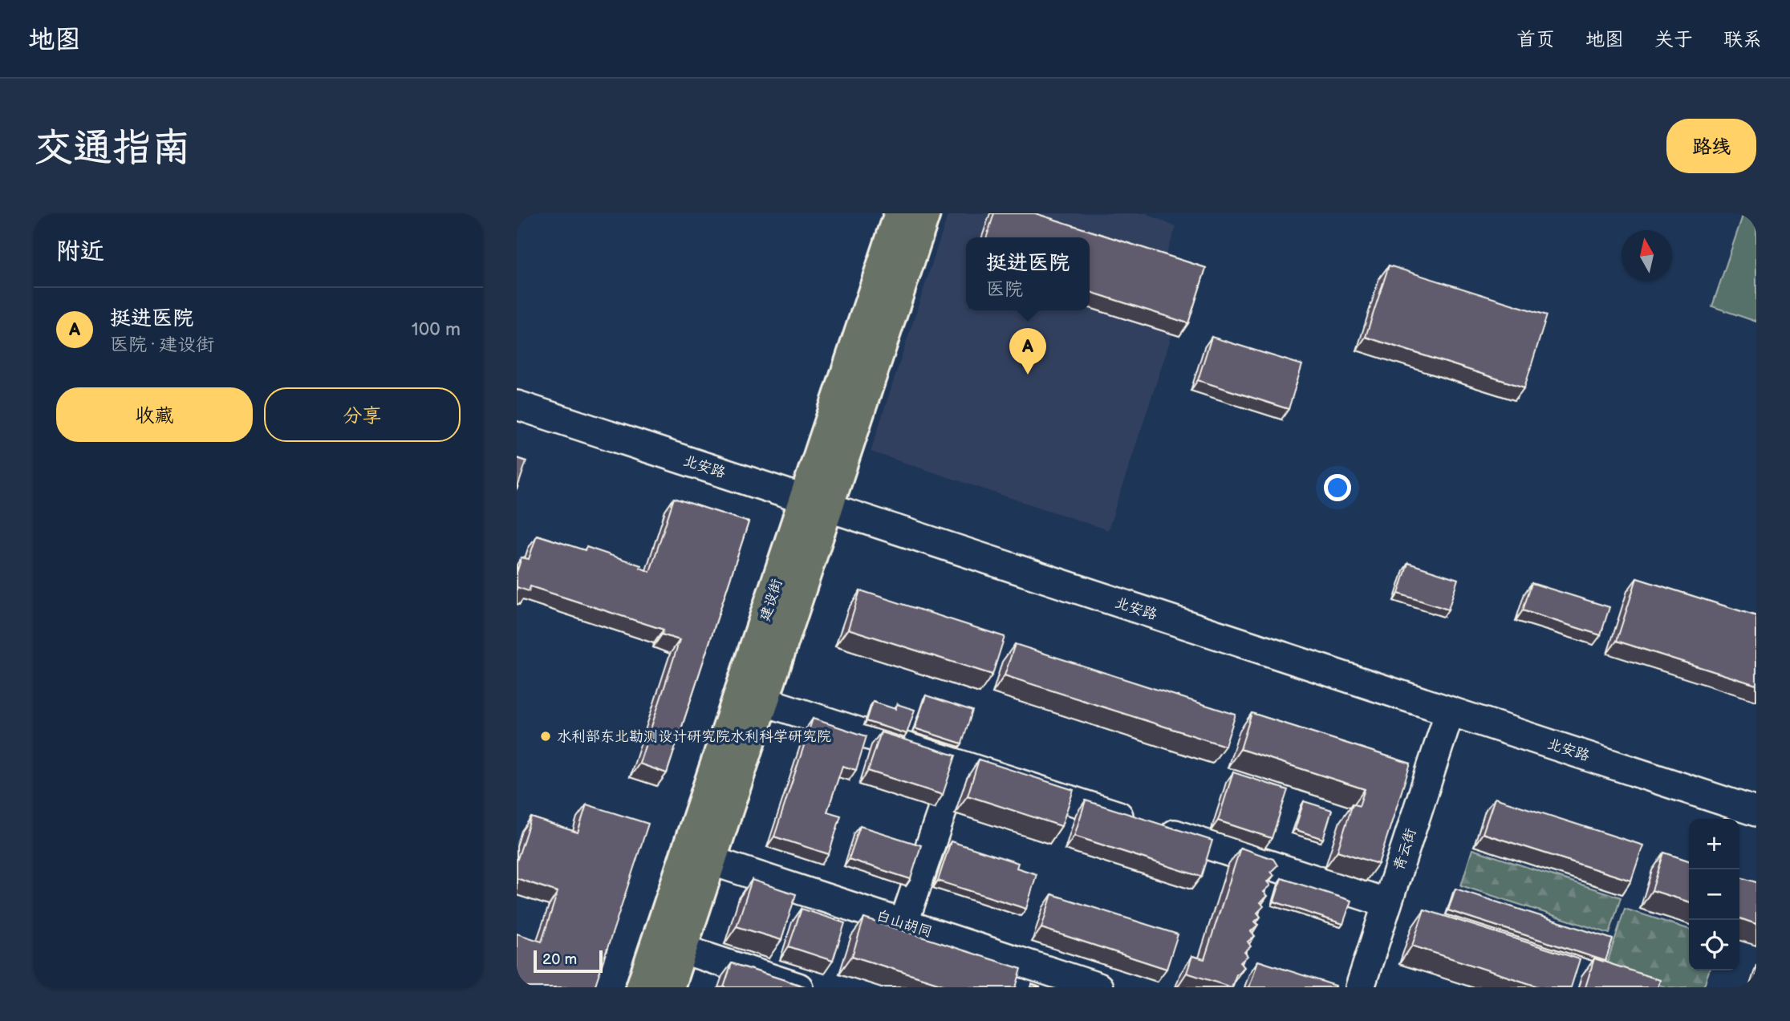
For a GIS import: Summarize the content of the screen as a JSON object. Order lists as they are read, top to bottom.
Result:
{
  "streets": {
    "main road": ["建设街"],
    "street": ["北安路", "青云街", "白山胡同"]
  },
  "crossings": [
    ["北安路", "建设街"],
    ["北安路", "青云街"],
    ["建设街", "白山胡同"]
  ],
  "places": ["水利部东北勘测设计研究院水利科学研究院"],
  "scale_bar": "20 m",
  "north": "top",
  "page": {
    "header": "地图",
    "nav": [
      "首页",
      "地图",
      "关于",
      "联系"
    ],
    "buttons": [
      "路线",
      ["收藏", "分享"]
    ],
    "title": "交通指南",
    "heading": "附近",
    "popup": ["挺进医院", "医院"],
    "list": [
      {
        "mark": "A",
        "name": "挺进医院",
        "note": "医院 · 建设街",
        "value": "100 m"
      }
    ],
    "pins": "A",
    "map_buttons": ["+", "−"],
    "scale": "20 m"
  }
}
